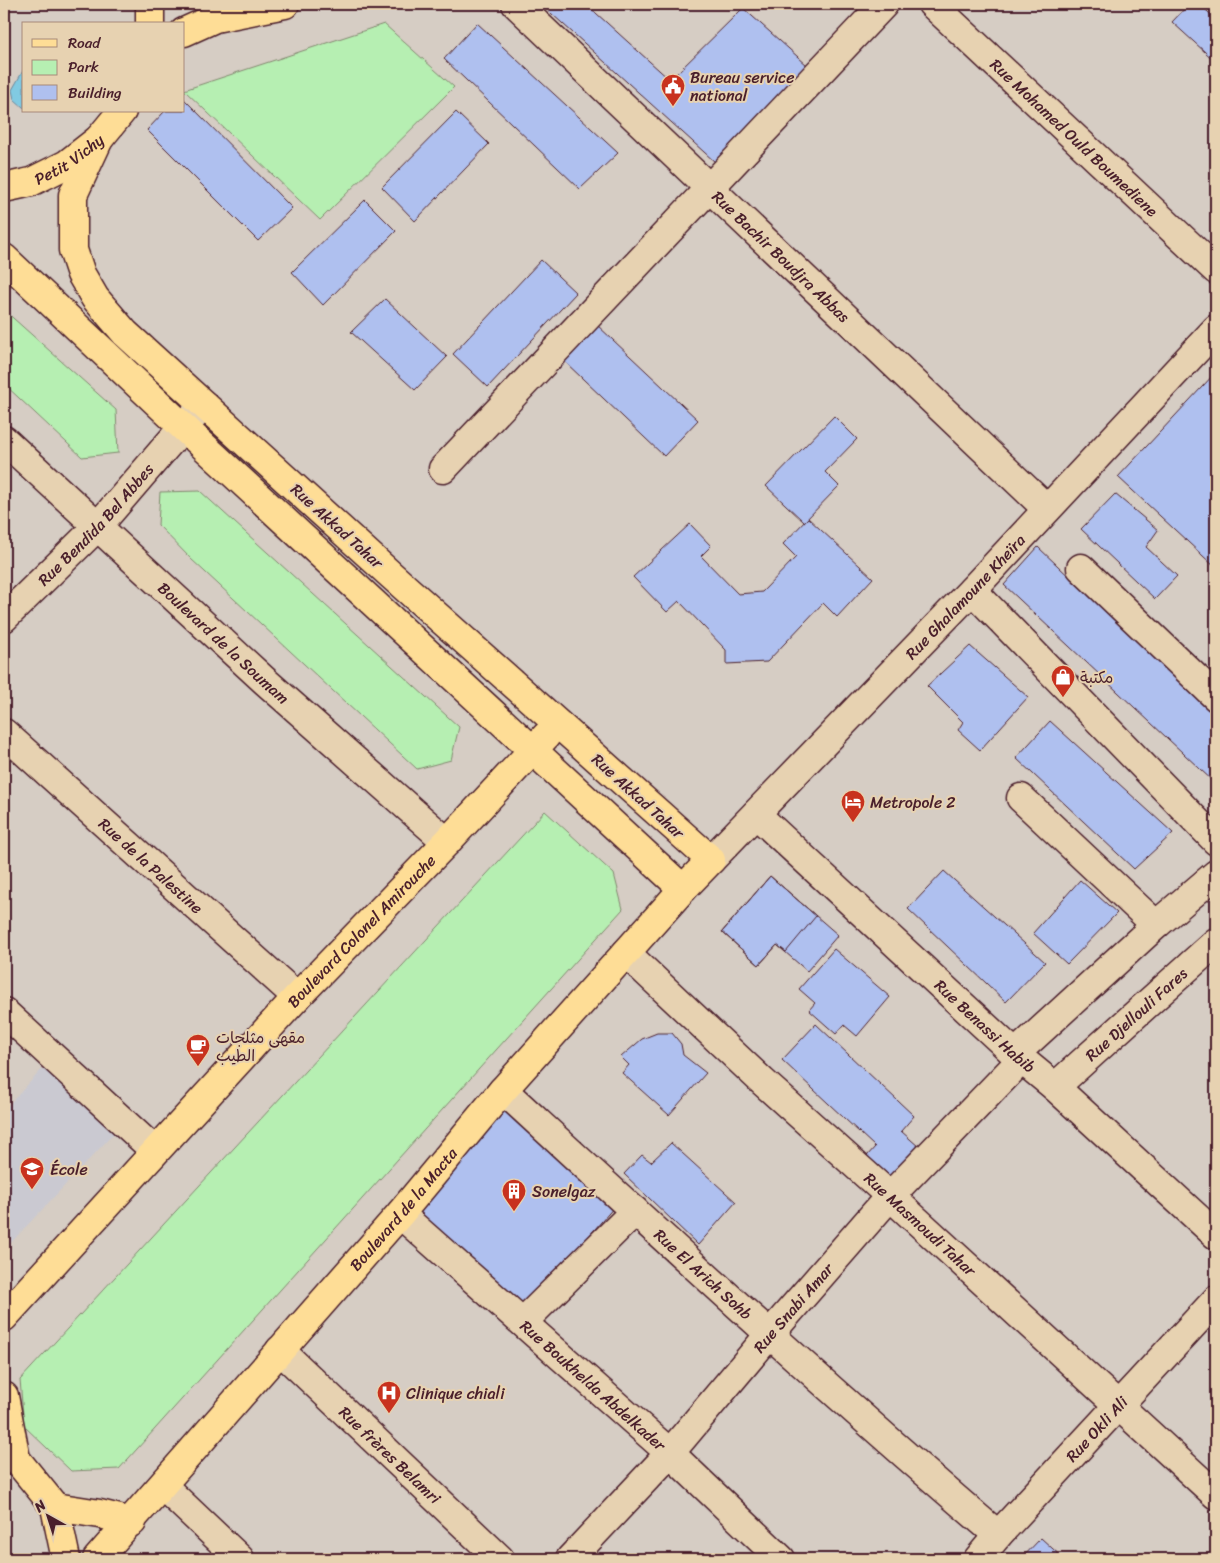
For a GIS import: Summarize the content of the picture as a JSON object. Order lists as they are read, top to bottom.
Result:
{
  "streets": {
    "main road": [
      "Petit Vichy",
      "Rue Akkad Tahar",
      "Boulevard Colonel Amirouche",
      "Boulevard de la Macta"
    ],
    "street": [
      "Rue Mohamed Ould Boumediene",
      "Rue Bachir Boudjra Abbas",
      "Rue Bendida Bel Abbes",
      "Rue Ghalamoune Kheïra",
      "Boulevard de la Soumam",
      "Rue de la Palestine",
      "Rue Djellouli Fares",
      "Rue Benassi Habib",
      "Rue Masmoudi Tahar",
      "Rue El Arich Sohb",
      "Rue Snabi Amar",
      "Rue Boukhelda Abdelkader",
      "Rue Okli Ali",
      "Rue frères Belamri"
    ]
  },
  "crossings": [
    ["Petit Vichy", "Rue Akkad Tahar"],
    ["Rue Bachir Boudjra Abbas", "Rue Ghalamoune Kheïra"],
    ["Rue Bendida Bel Abbes", "Rue Akkad Tahar"],
    ["Rue Bendida Bel Abbes", "Boulevard de la Soumam"],
    ["Rue Akkad Tahar", "Rue Ghalamoune Kheïra"],
    ["Rue Akkad Tahar", "Boulevard Colonel Amirouche"],
    ["Rue Akkad Tahar", "Boulevard de la Macta"],
    ["Rue Ghalamoune Kheïra", "Rue Benassi Habib"],
    ["Rue Ghalamoune Kheïra", "Boulevard de la Macta"],
    ["Boulevard de la Soumam", "Boulevard Colonel Amirouche"],
    ["Rue de la Palestine", "Boulevard Colonel Amirouche"],
    ["Rue Djellouli Fares", "Rue Benassi Habib"],
    ["Rue Benassi Habib", "Rue Snabi Amar"],
    ["Boulevard de la Macta", "Rue Masmoudi Tahar"],
    ["Boulevard de la Macta", "Rue El Arich Sohb"],
    ["Boulevard de la Macta", "Rue Boukhelda Abdelkader"],
    ["Boulevard de la Macta", "Rue frères Belamri"],
    ["Rue Masmoudi Tahar", "Rue Snabi Amar"],
    ["Rue Masmoudi Tahar", "Rue Okli Ali"],
    ["Rue El Arich Sohb", "Rue Snabi Amar"],
    ["Rue El Arich Sohb", "Rue Okli Ali"],
    ["Rue Snabi Amar", "Rue Boukhelda Abdelkader"]
  ],
  "places": {
    "public building": ["Bureau service national"],
    "shop": ["مكتبة"],
    "hotel": ["Metropole 2"],
    "cafe": ["مقهى مثلجات الطيب"],
    "school or university": ["École"],
    "building": ["Sonelgaz"],
    "hospital": ["Clinique chiali"]
  },
  "legend": ["Road", "Park", "Building"],
  "north": "top left"
}
